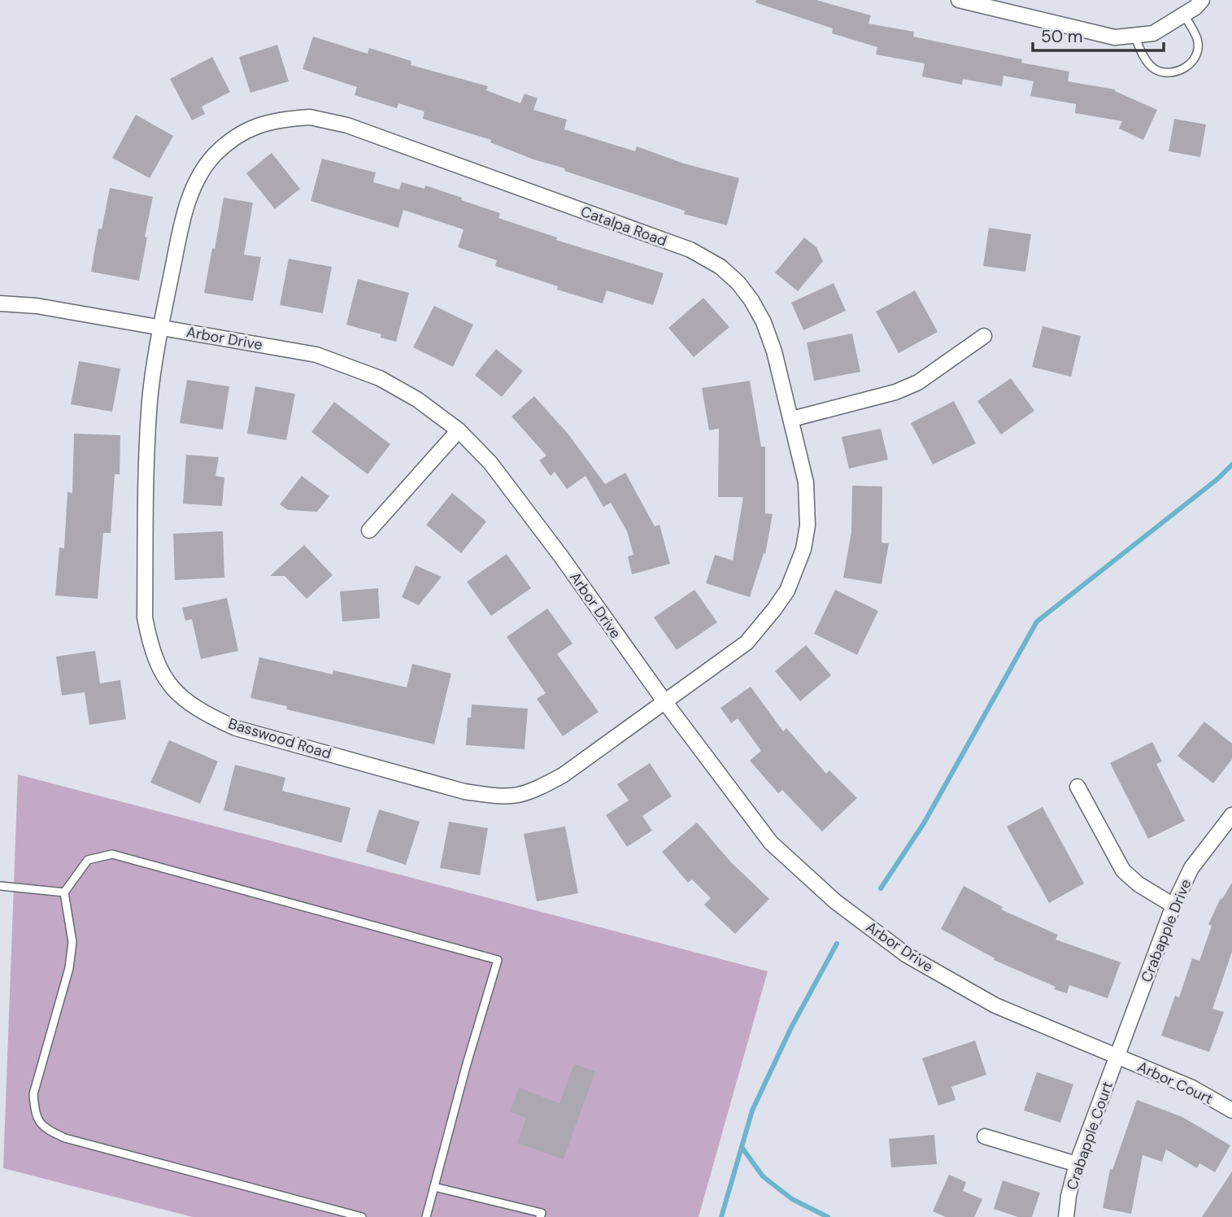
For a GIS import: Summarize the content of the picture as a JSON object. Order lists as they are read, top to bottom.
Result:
{
  "streets": {
    "street": [
      "Catalpa Road",
      "Arbor Drive",
      "Basswood Road",
      "Crabapple Drive",
      "Arbor Court",
      "Crabapple Court"
    ]
  },
  "crossings": [
    ["Catalpa Road", "Arbor Drive"],
    ["Catalpa Road", "Basswood Road"],
    ["Arbor Drive", "Basswood Road"],
    ["Arbor Drive", "Crabapple Drive"],
    ["Arbor Drive", "Arbor Court"],
    ["Arbor Drive", "Crabapple Court"],
    ["Crabapple Drive", "Arbor Court"],
    ["Crabapple Drive", "Crabapple Court"],
    ["Arbor Court", "Crabapple Court"]
  ],
  "scale_bar": "50 m"
}
